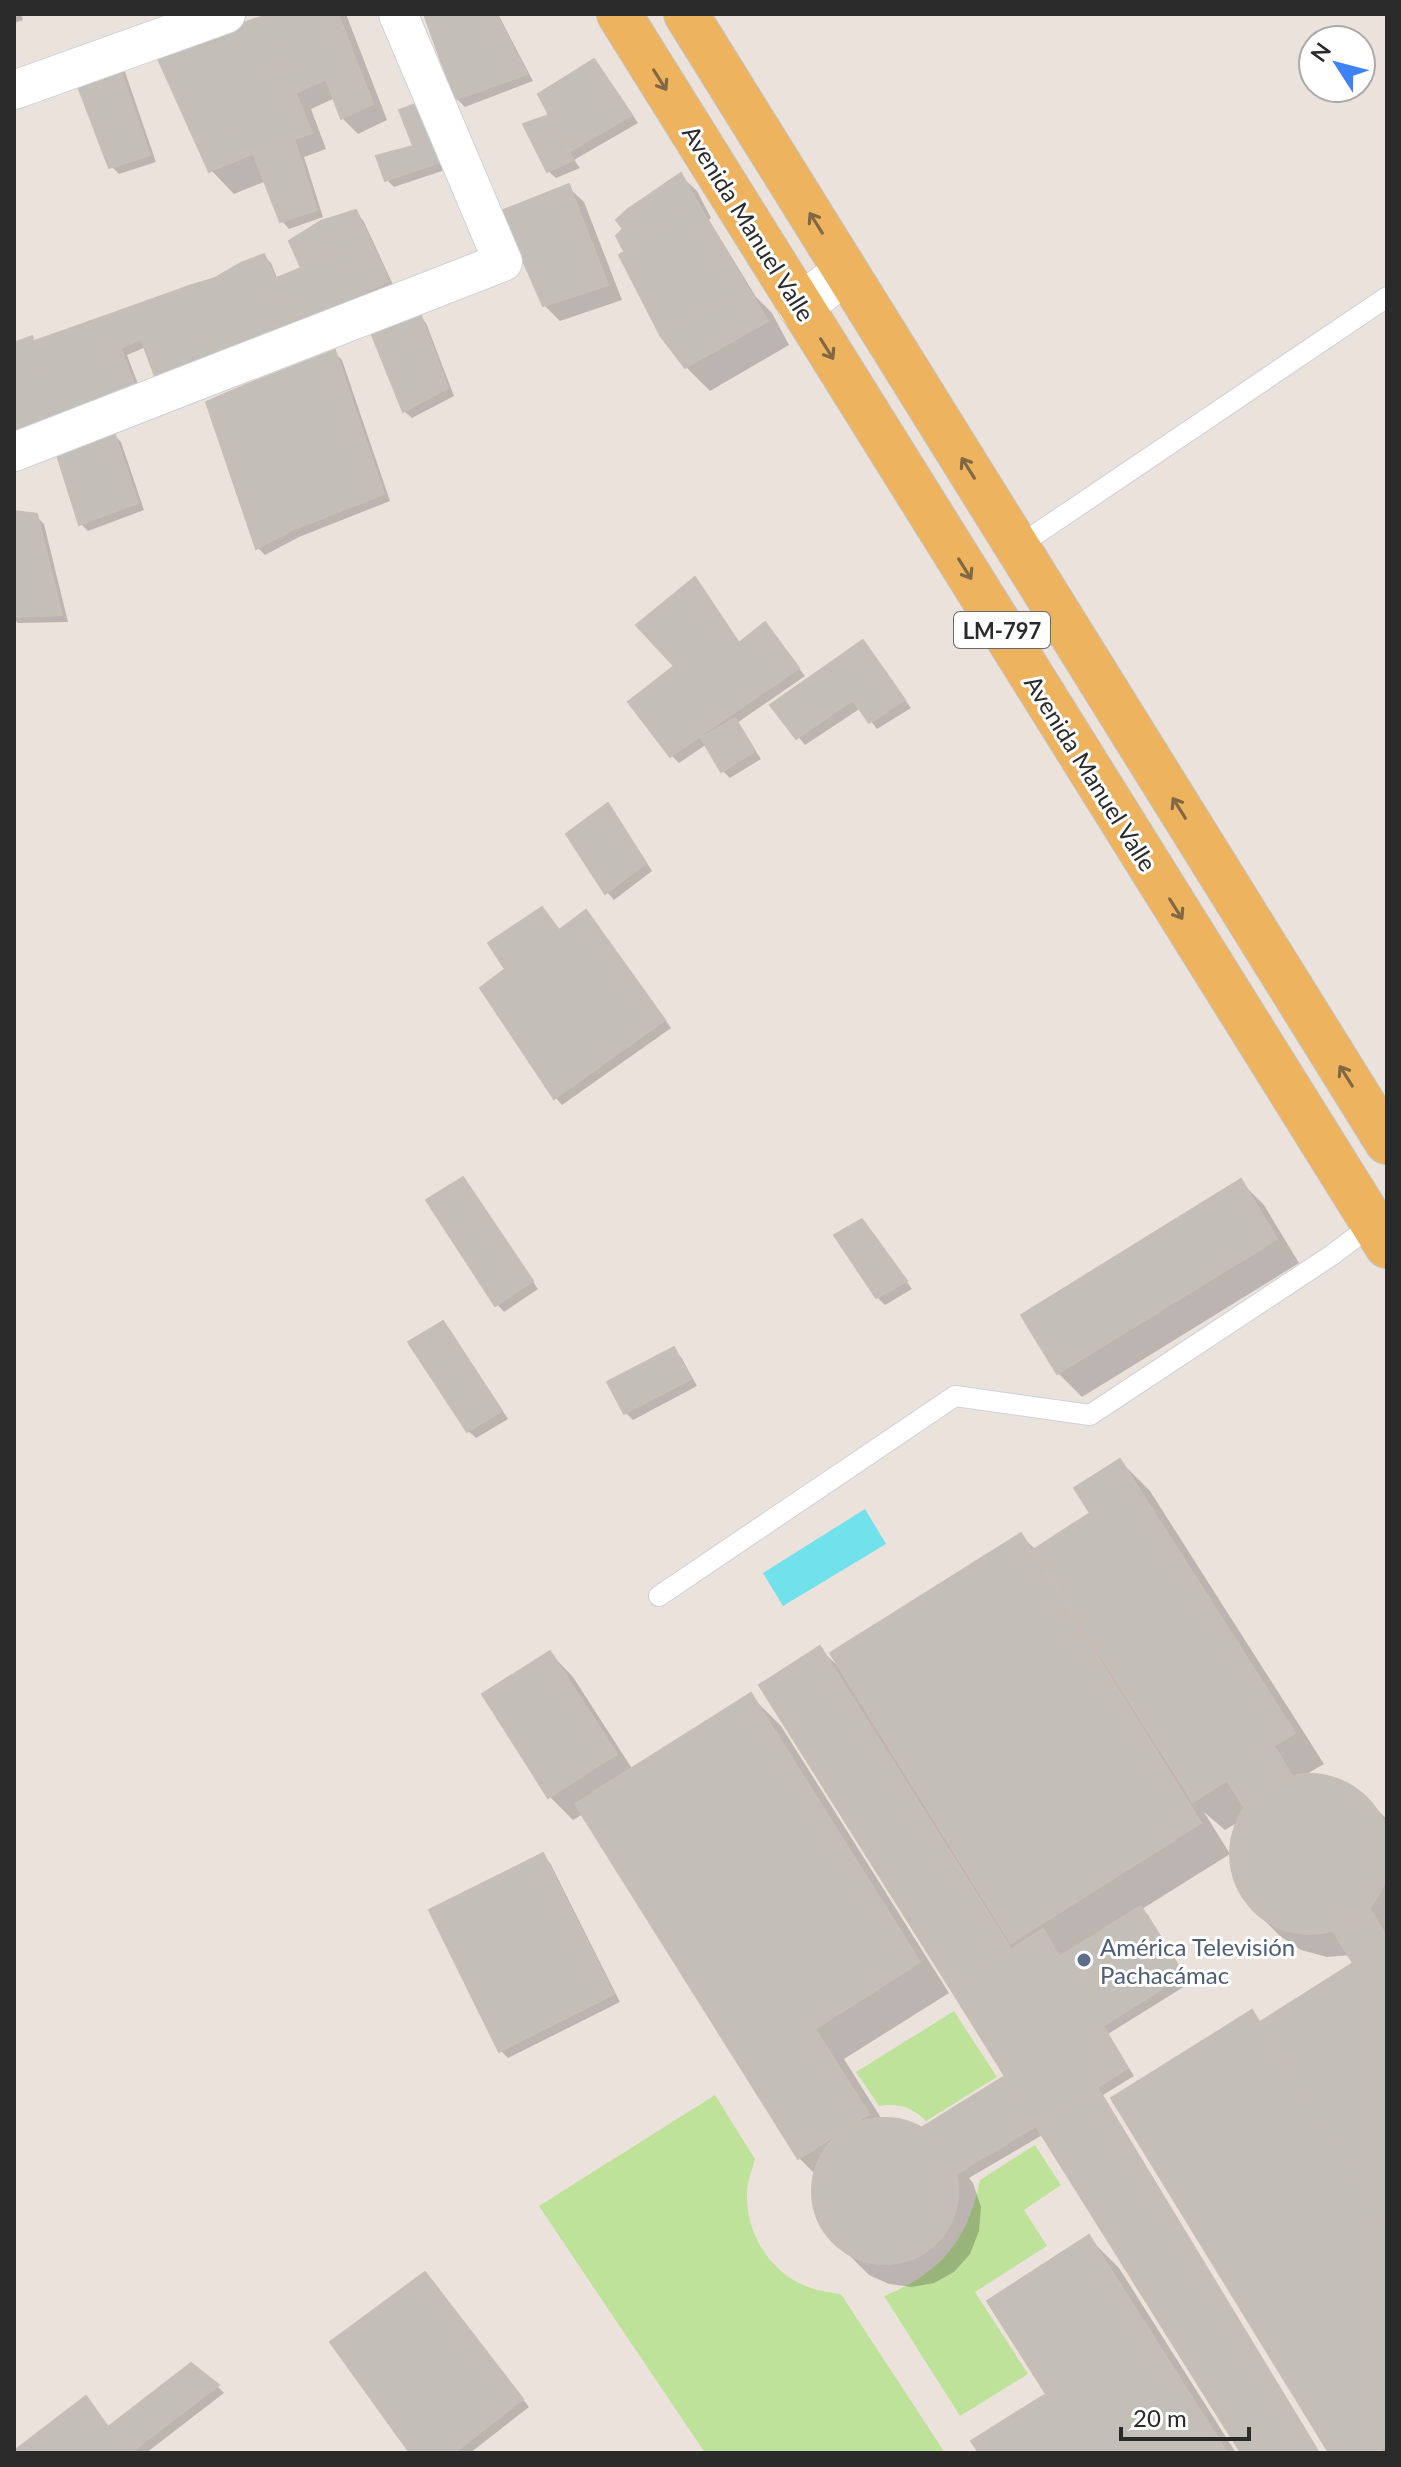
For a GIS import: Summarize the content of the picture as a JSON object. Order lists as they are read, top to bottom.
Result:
{
  "streets": {
    "main road": ["Avenida Manuel Valle", "LM-797"]
  },
  "places": ["América Televisión Pachacámac"],
  "scale_bar": "20 m",
  "north": "top left"
}
